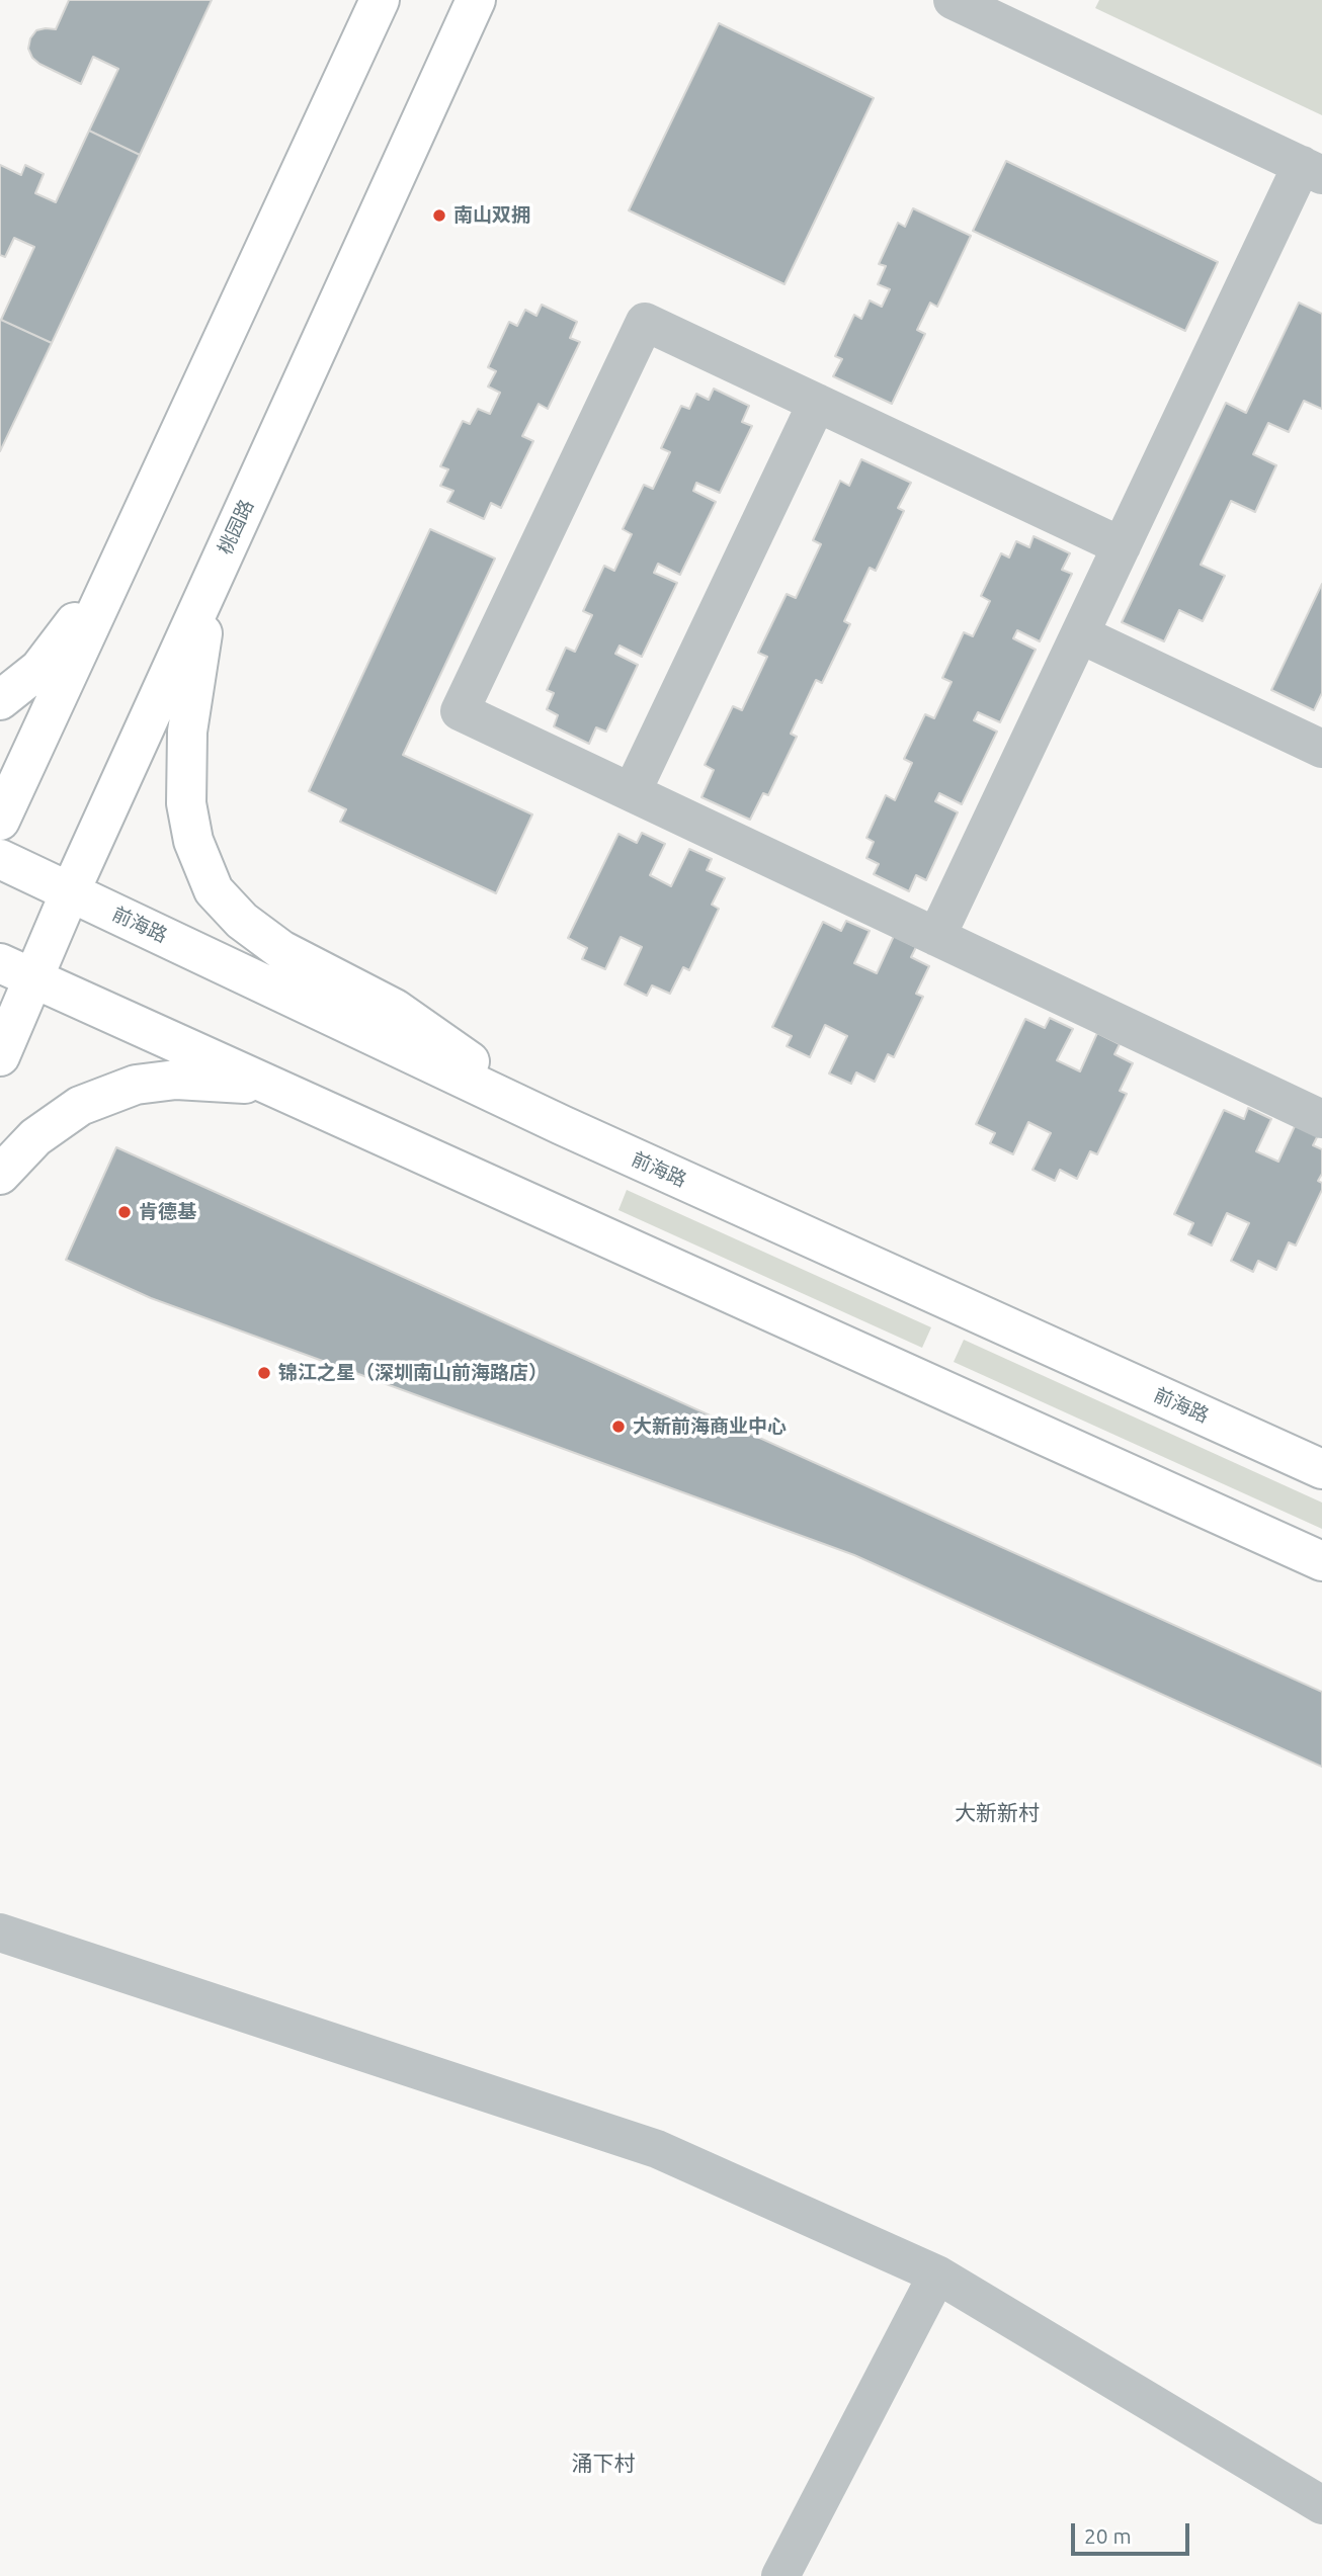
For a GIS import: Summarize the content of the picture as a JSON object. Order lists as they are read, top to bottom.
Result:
{
  "streets": {
    "main road": ["桃园路", "前海路"]
  },
  "crossings": [
    ["桃园路", "前海路"]
  ],
  "districts": ["大新新村", "涌下村"],
  "places": [
    "南山双拥",
    "肯德基",
    "锦江之星（深圳南山前海路店）",
    "大新前海商业中心"
  ],
  "scale_bar": "20 m"
}
